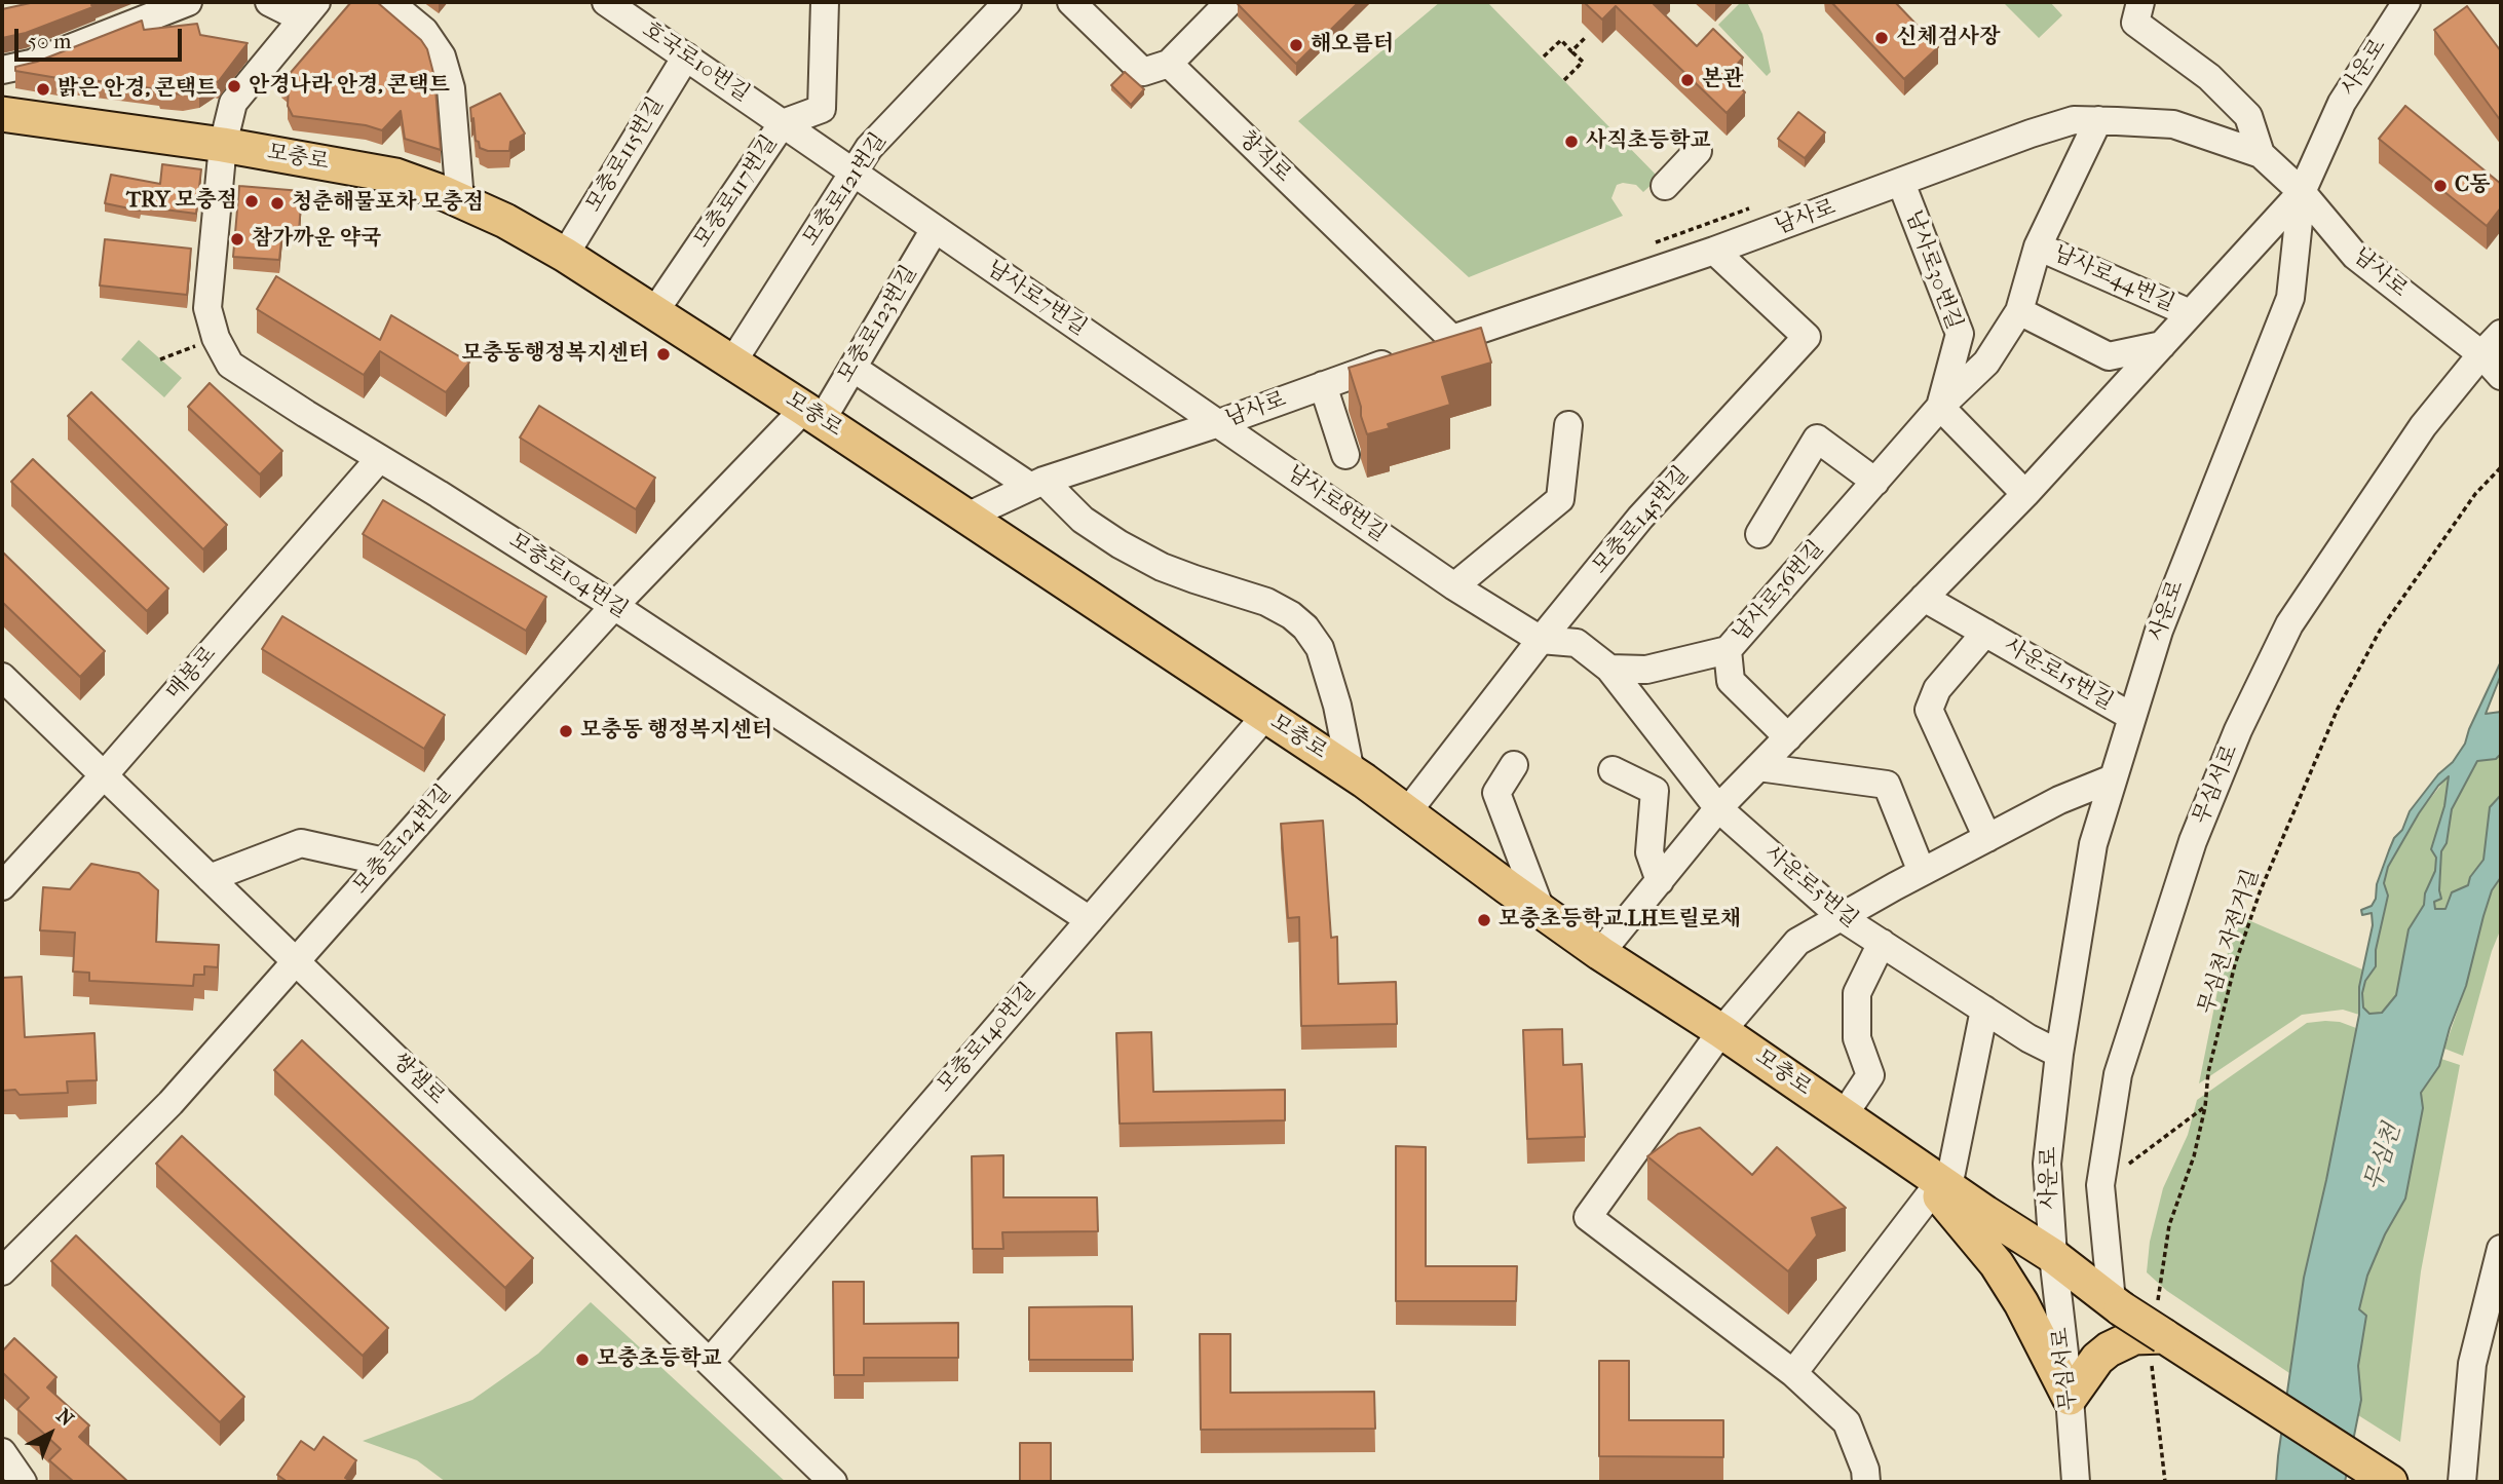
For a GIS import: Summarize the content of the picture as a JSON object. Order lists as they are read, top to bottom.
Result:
{
  "streets": {
    "main road": ["모충로"],
    "street": [
      "호국로10번길",
      "사운로",
      "모충로115번길",
      "창직로",
      "모충로121번길",
      "모충로117번길",
      "남사로",
      "남사로30번길",
      "남사로44번길",
      "남사로7번길",
      "모충로123번길",
      "남사로8번길",
      "모충로145번길",
      "모충로104번길",
      "남사로36번길",
      "매봉로",
      "사운로15번길",
      "무심서로",
      "모충로124번길",
      "사운로5번길",
      "모충로140번길",
      "쌍샘로"
    ],
    "path": ["무심천 자전거길"]
  },
  "crossings": [
    ["호국로10번길", "모충로115번길"],
    ["호국로10번길", "모충로121번길"],
    ["호국로10번길", "모충로117번길"],
    ["호국로10번길", "남사로7번길"],
    ["사운로", "남사로"],
    ["사운로", "사운로15번길"],
    ["사운로", "무심서로"],
    ["사운로", "사운로5번길"],
    ["모충로115번길", "모충로"],
    ["창직로", "남사로"],
    ["모충로", "모충로121번길"],
    ["모충로", "모충로117번길"],
    ["모충로", "남사로"],
    ["모충로", "모충로123번길"],
    ["모충로", "모충로145번길"],
    ["모충로", "모충로104번길"],
    ["모충로", "모충로124번길"],
    ["모충로", "모충로140번길"],
    ["모충로121번길", "남사로7번길"],
    ["남사로", "남사로30번길"],
    ["남사로", "남사로7번길"],
    ["남사로", "남사로8번길"],
    ["남사로", "모충로145번길"],
    ["남사로", "남사로36번길"],
    ["남사로", "무심서로"],
    ["남사로30번길", "남사로36번길"],
    ["남사로44번길", "남사로36번길"],
    ["남사로7번길", "모충로123번길"],
    ["남사로7번길", "남사로8번길"],
    ["모충로123번길", "모충로124번길"],
    ["남사로8번길", "모충로145번길"],
    ["남사로8번길", "사운로5번길"],
    ["모충로145번길", "사운로5번길"],
    ["모충로104번길", "매봉로"],
    ["모충로104번길", "모충로124번길"],
    ["모충로104번길", "모충로140번길"],
    ["매봉로", "쌍샘로"],
    ["모충로124번길", "쌍샘로"],
    ["모충로140번길", "쌍샘로"]
  ],
  "water": ["무심천"],
  "places": [
    "신체검사장",
    "해오름터",
    "본관",
    "안경나라 안경, 콘택트",
    "밝은 안경, 콘택트",
    "사직초등학교",
    "C동",
    "TRY 모충점",
    "청춘해물포차 모충점",
    "참가까운 약국",
    "모충동행정복지센터",
    "모충동 행정복지센터",
    "모충초등학교.LH트릴로채",
    "모충초등학교"
  ],
  "scale_bar": "50 m",
  "north": "top right"
}
